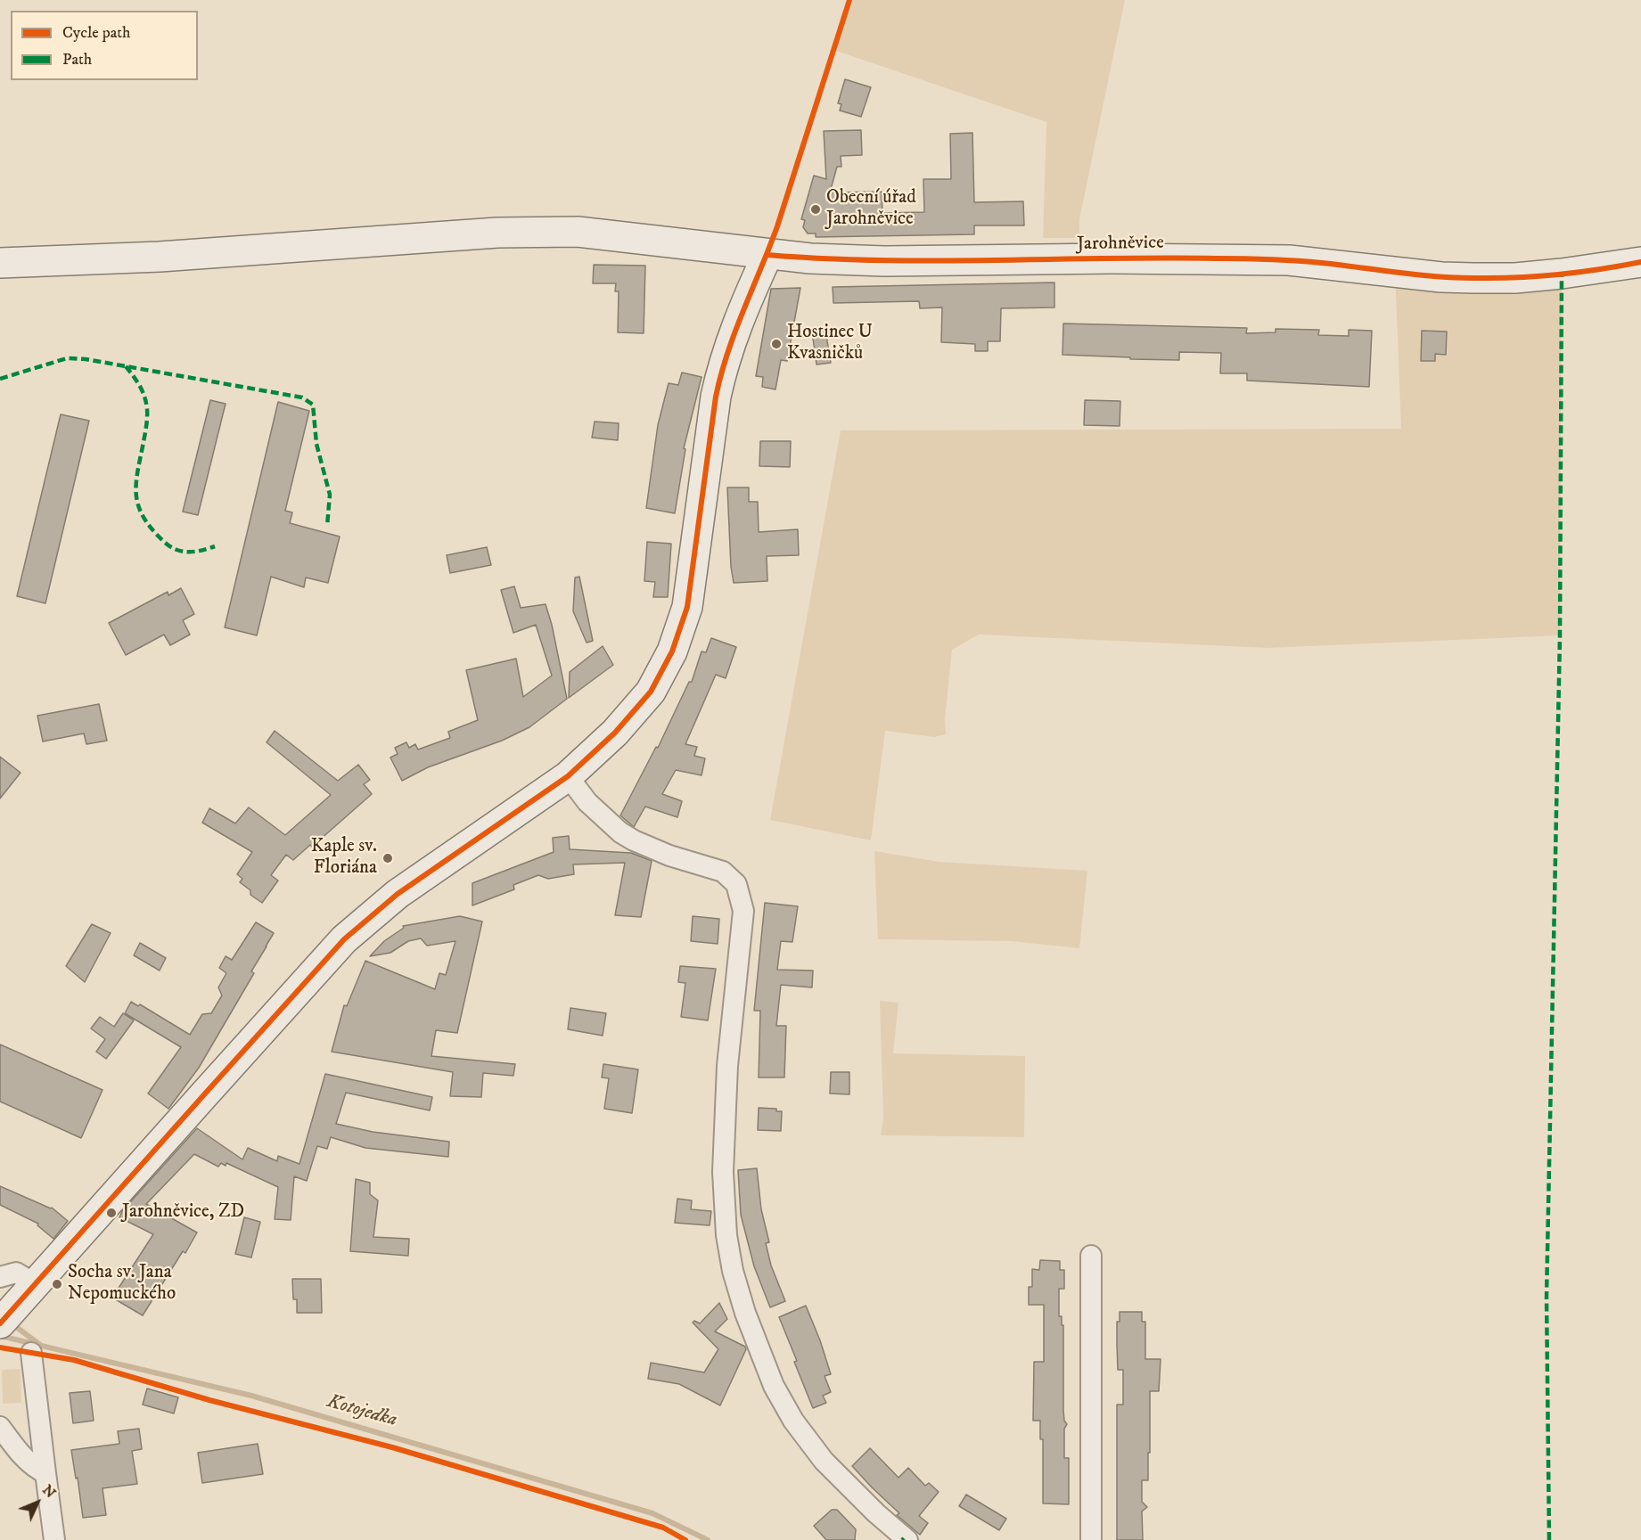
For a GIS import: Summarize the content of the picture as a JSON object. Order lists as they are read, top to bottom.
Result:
{
  "streets": {
    "main road": ["Jarohněvice"]
  },
  "water": ["Kotojedka"],
  "places": [
    "Obecní úřad Jarohněvice",
    "Hostinec U Kvasničků",
    "Kaple sv. Floriána",
    "Jarohněvice, ZD",
    "Socha sv. Jana Nepomuckého"
  ],
  "legend": ["Cycle path", "Path"],
  "north": "top right"
}
